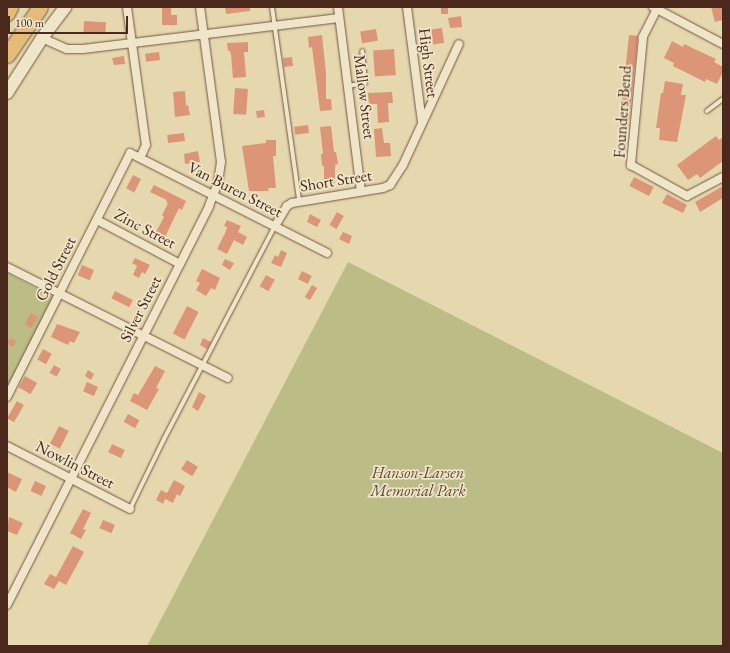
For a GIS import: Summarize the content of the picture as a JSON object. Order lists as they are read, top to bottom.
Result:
{
  "streets": {
    "street": [
      "High Street",
      "Mallow Street",
      "Founders Bend",
      "Short Street",
      "Van Buren Street",
      "Zinc Street",
      "Gold Street",
      "Silver Street",
      "Nowlin Street"
    ]
  },
  "crossings": [
    ["High Street", "Short Street"],
    ["Mallow Street", "Short Street"],
    ["Short Street", "Van Buren Street"],
    ["Van Buren Street", "Gold Street"],
    ["Van Buren Street", "Silver Street"],
    ["Zinc Street", "Gold Street"],
    ["Zinc Street", "Silver Street"],
    ["Silver Street", "Nowlin Street"]
  ],
  "parks": ["Hanson-Larsen Memorial Park"],
  "scale_bar": "100 m"
}
